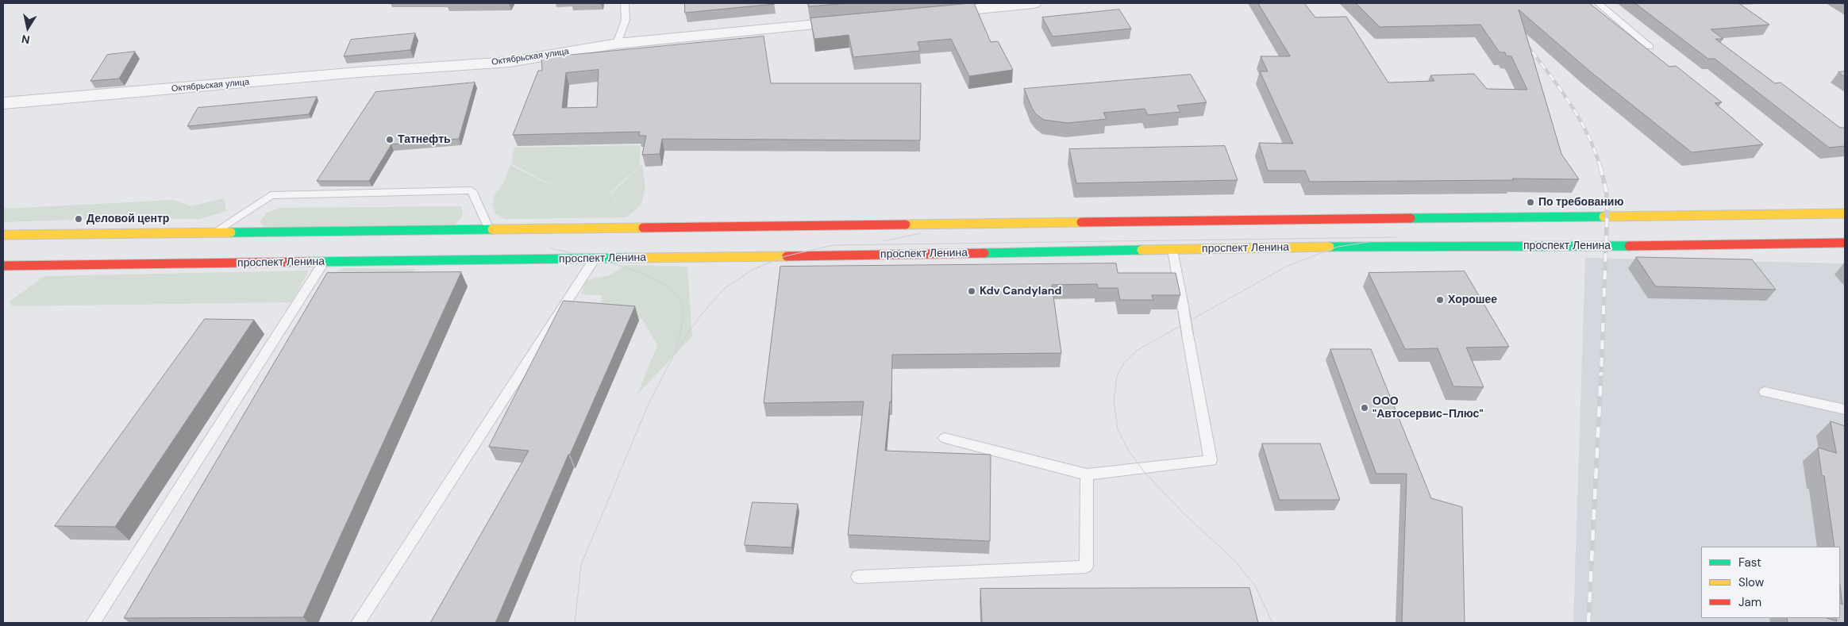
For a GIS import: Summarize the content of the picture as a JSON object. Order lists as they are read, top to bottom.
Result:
{
  "streets": {
    "main road": ["проспект Ленина"],
    "street": ["Октябрьская улица"]
  },
  "places": [
    "Татнефть",
    "По требованию",
    "Деловой центр",
    "Kdv Candyland",
    "Хорошее",
    "ООО \"Автосервис-Плюс\""
  ],
  "legend": ["Fast", "Slow", "Jam"],
  "north": "bottom"
}
